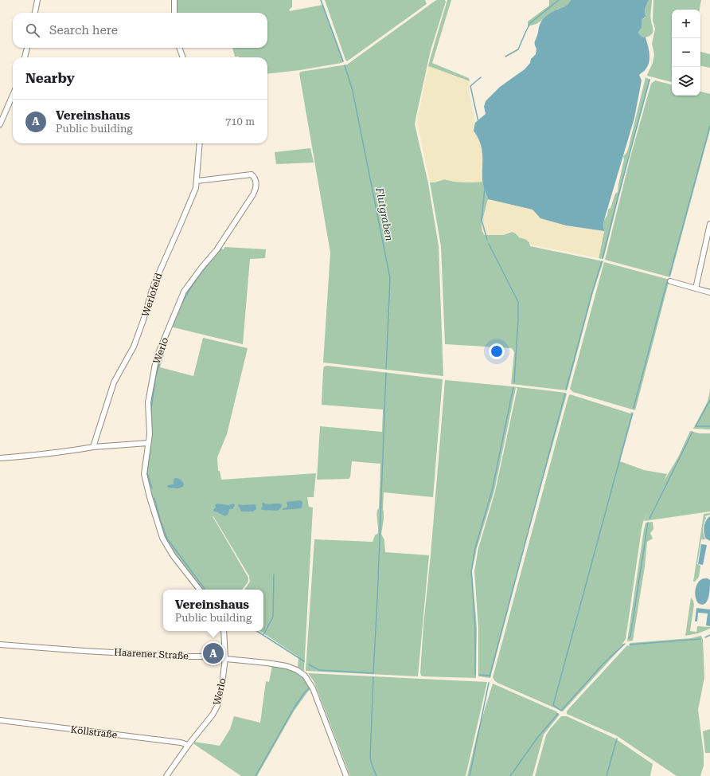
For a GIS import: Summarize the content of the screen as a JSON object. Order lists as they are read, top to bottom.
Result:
{
  "streets": {
    "street": [
      "Werlofeld",
      "Werlo",
      "Haarener Straße",
      "Köllstraße"
    ]
  },
  "crossings": [
    ["Werlofeld", "Werlo"],
    ["Werlo", "Haarener Straße"],
    ["Werlo", "Köllstraße"]
  ],
  "water": ["Flutgraben"],
  "page": {
    "map_buttons": ["+", "−"],
    "search": "Search here",
    "heading": "Nearby",
    "list": [
      {
        "mark": "A",
        "name": "Vereinshaus",
        "note": "Public building",
        "value": "710 m"
      }
    ],
    "popup": ["Vereinshaus", "Public building"],
    "pins": "A"
  }
}
